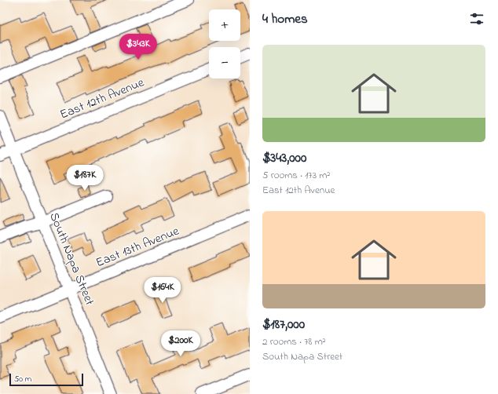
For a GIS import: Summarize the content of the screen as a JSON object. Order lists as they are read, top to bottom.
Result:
{
  "streets": {
    "street": ["East 12th Avenue", "East 13th Avenue", "South Napa Street"]
  },
  "crossings": [
    ["East 12th Avenue", "South Napa Street"],
    ["East 13th Avenue", "South Napa Street"]
  ],
  "scale_bar": "50 m",
  "page": {
    "heading": "4 homes",
    "map_buttons": ["+", "−"],
    "price": [
      "$343K",
      "$187K",
      "$164K",
      "$200K"
    ],
    "list": [
      {
        "name": "$343,000",
        "note": "5 rooms · 173 m² · East 12th Avenue"
      },
      {
        "name": "$187,000",
        "note": "2 rooms · 78 m² · South Napa Street"
      }
    ],
    "scale": "50 m"
  }
}
